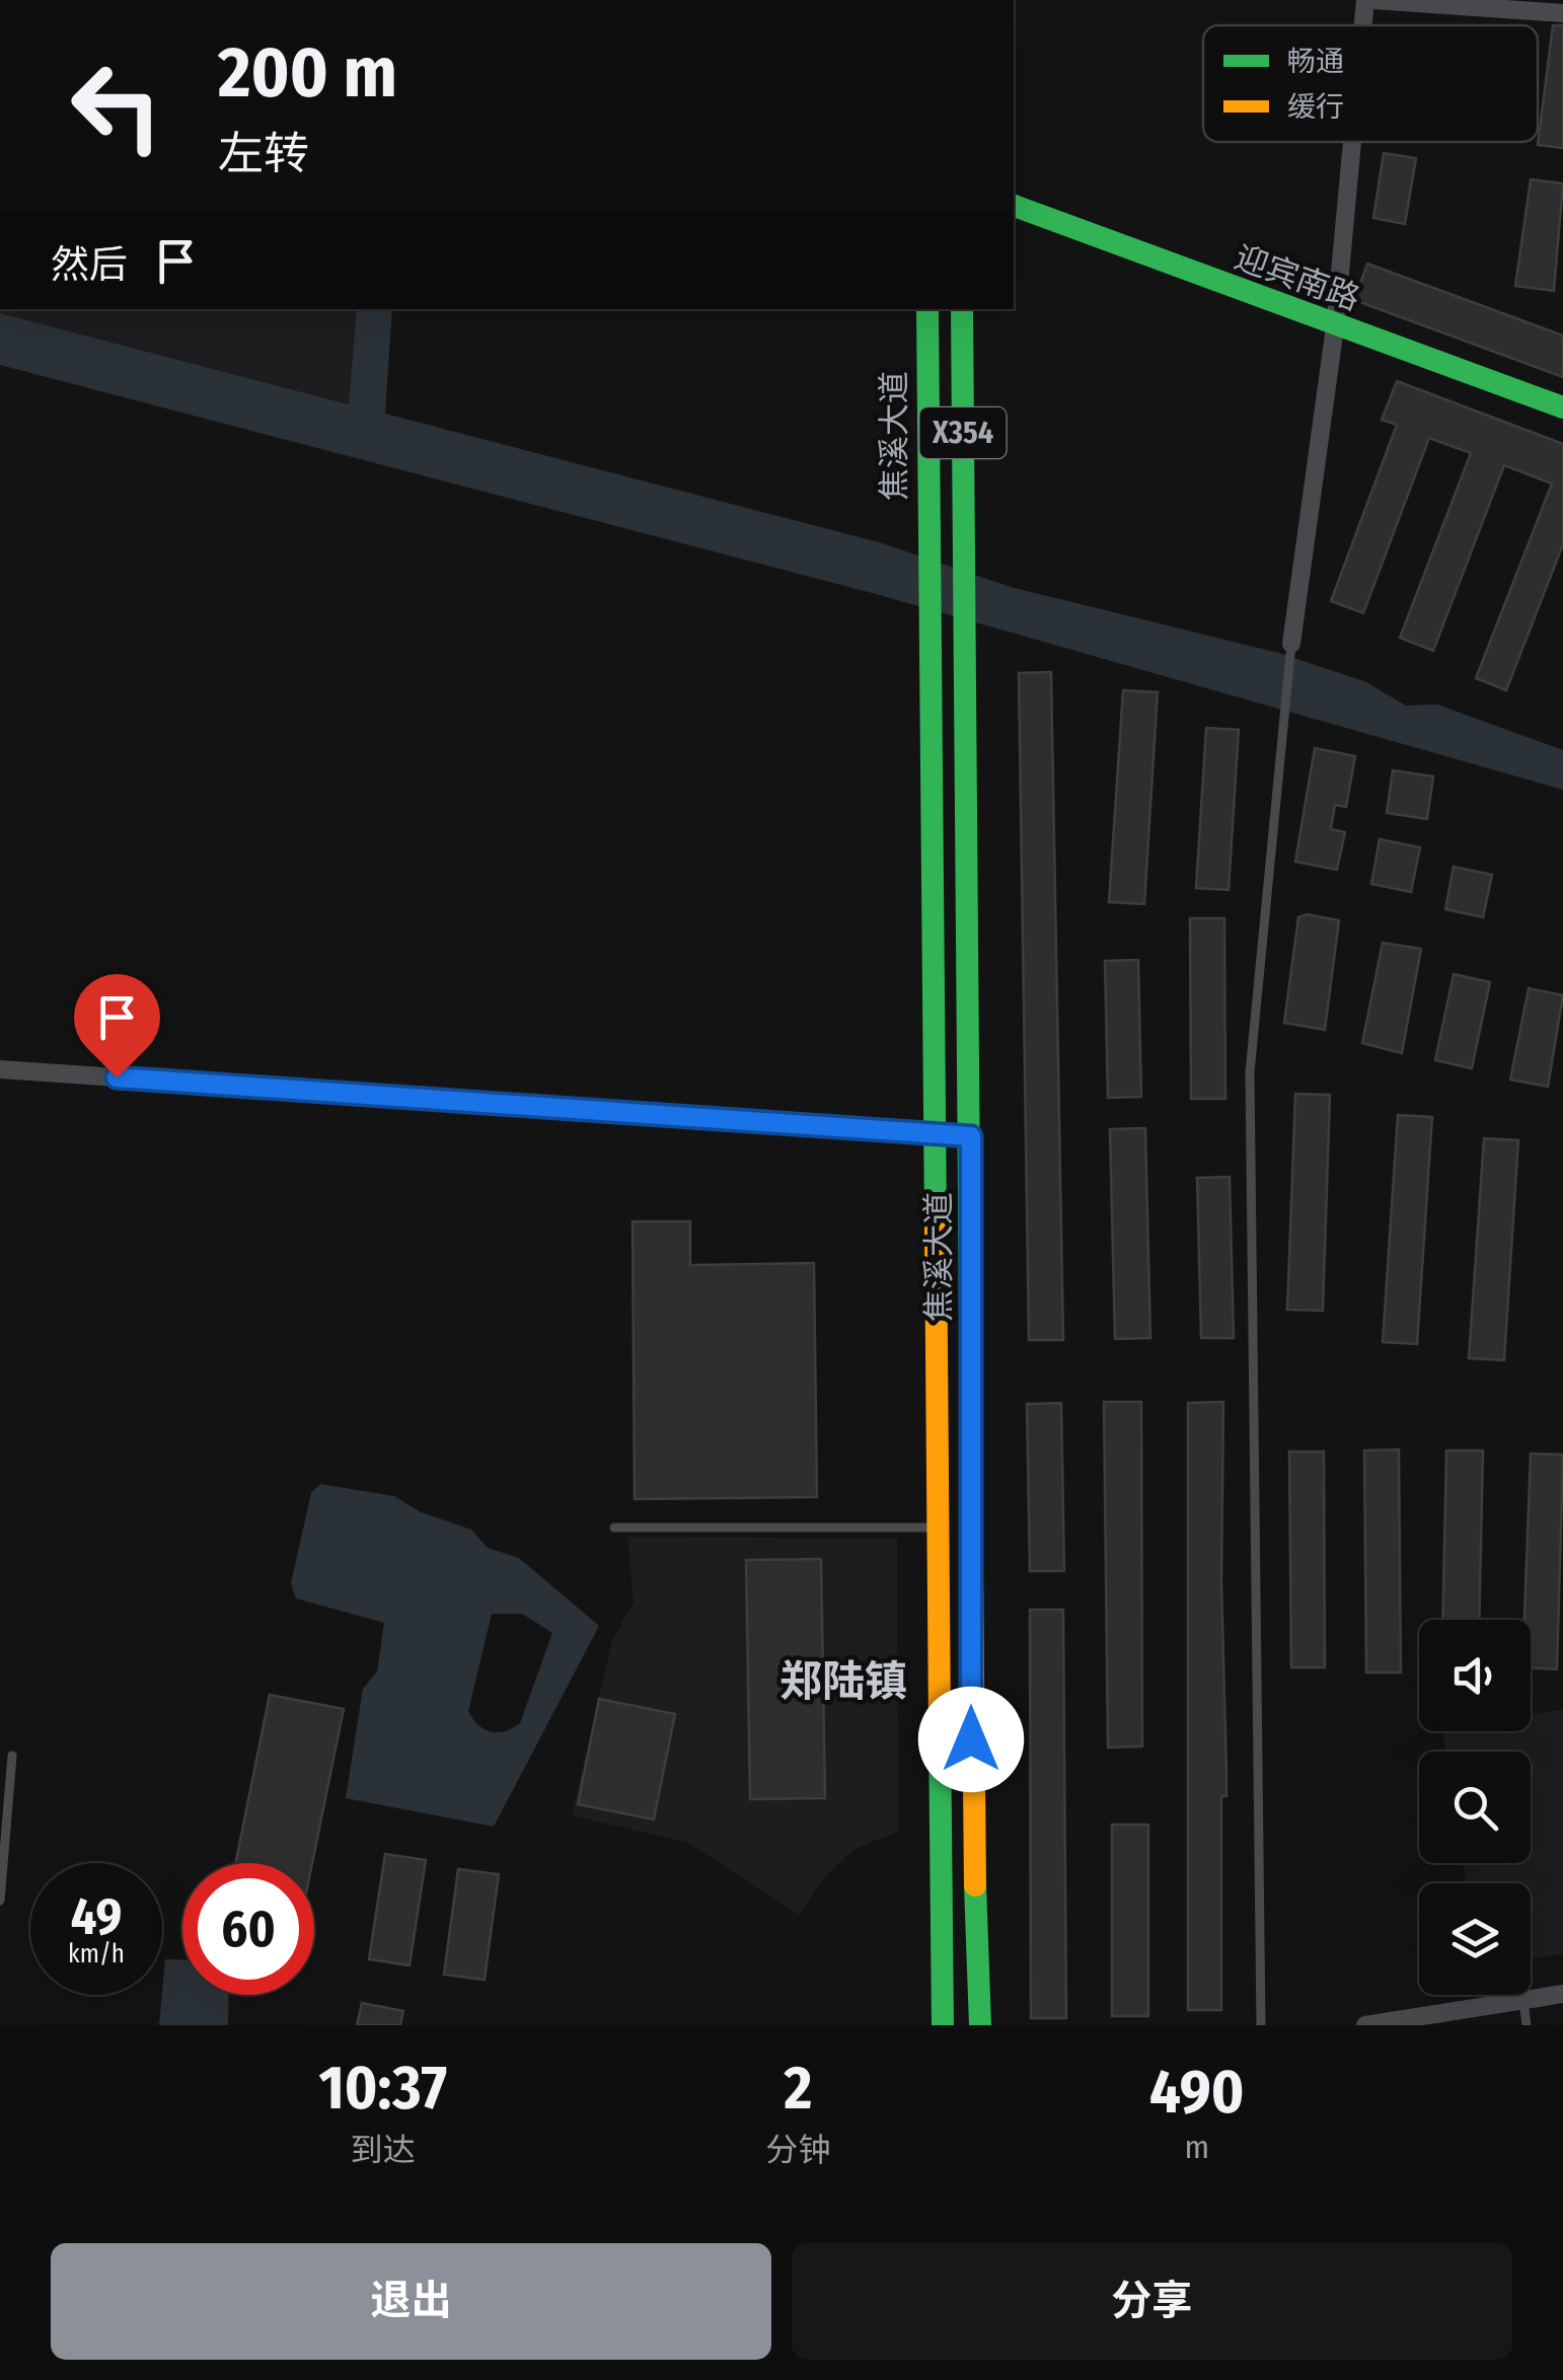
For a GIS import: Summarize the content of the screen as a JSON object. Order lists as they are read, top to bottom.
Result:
{
  "streets": {
    "main road": ["迎宾南路", "X354", "焦溪大道"]
  },
  "districts": ["郑陆镇"],
  "legend": ["畅通", "缓行"],
  "page": {
    "turn": ["200 m", "左转"],
    "then": "然后",
    "speed": "49 km/h",
    "limit": "60",
    "eta": [
      "10:37",
      "到达",
      "2",
      "分钟",
      "490",
      "m"
    ],
    "buttons": ["退出", "分享"]
  }
}
